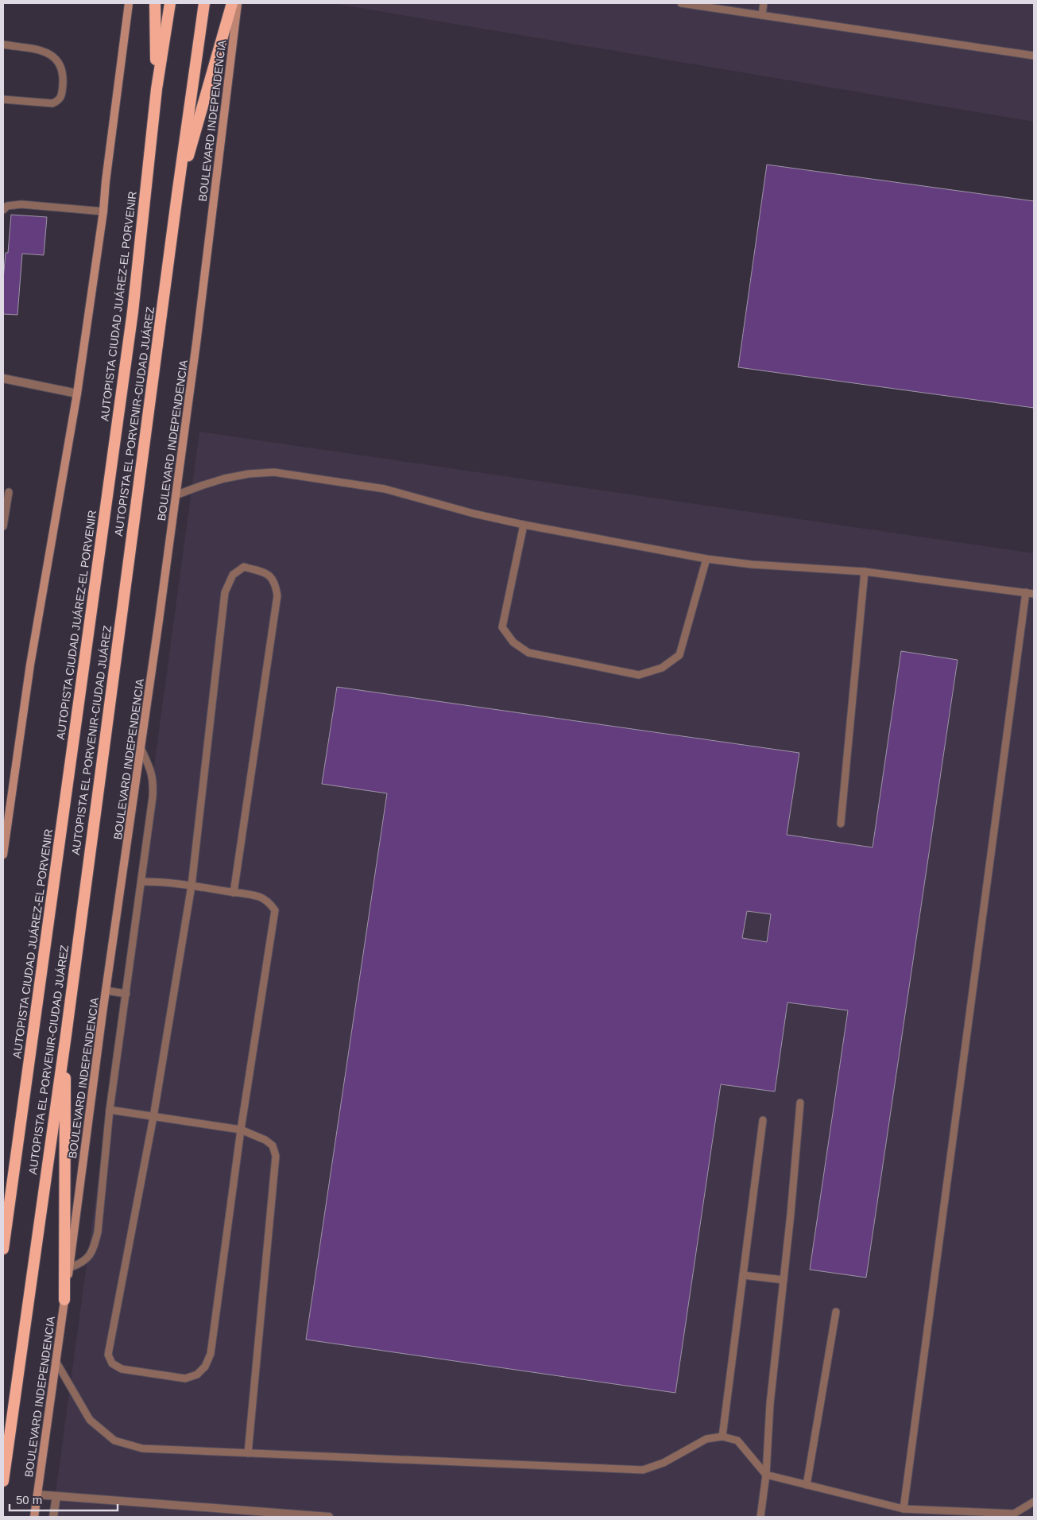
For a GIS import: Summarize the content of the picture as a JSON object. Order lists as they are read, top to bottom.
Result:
{
  "streets": {
    "highway": ["AUTOPISTA CIUDAD JUÁREZ-EL PORVENIR", "AUTOPISTA EL PORVENIR-CIUDAD JUÁREZ"],
    "main road": ["BOULEVARD INDEPENDENCIA"]
  },
  "scale_bar": "50 m"
}
